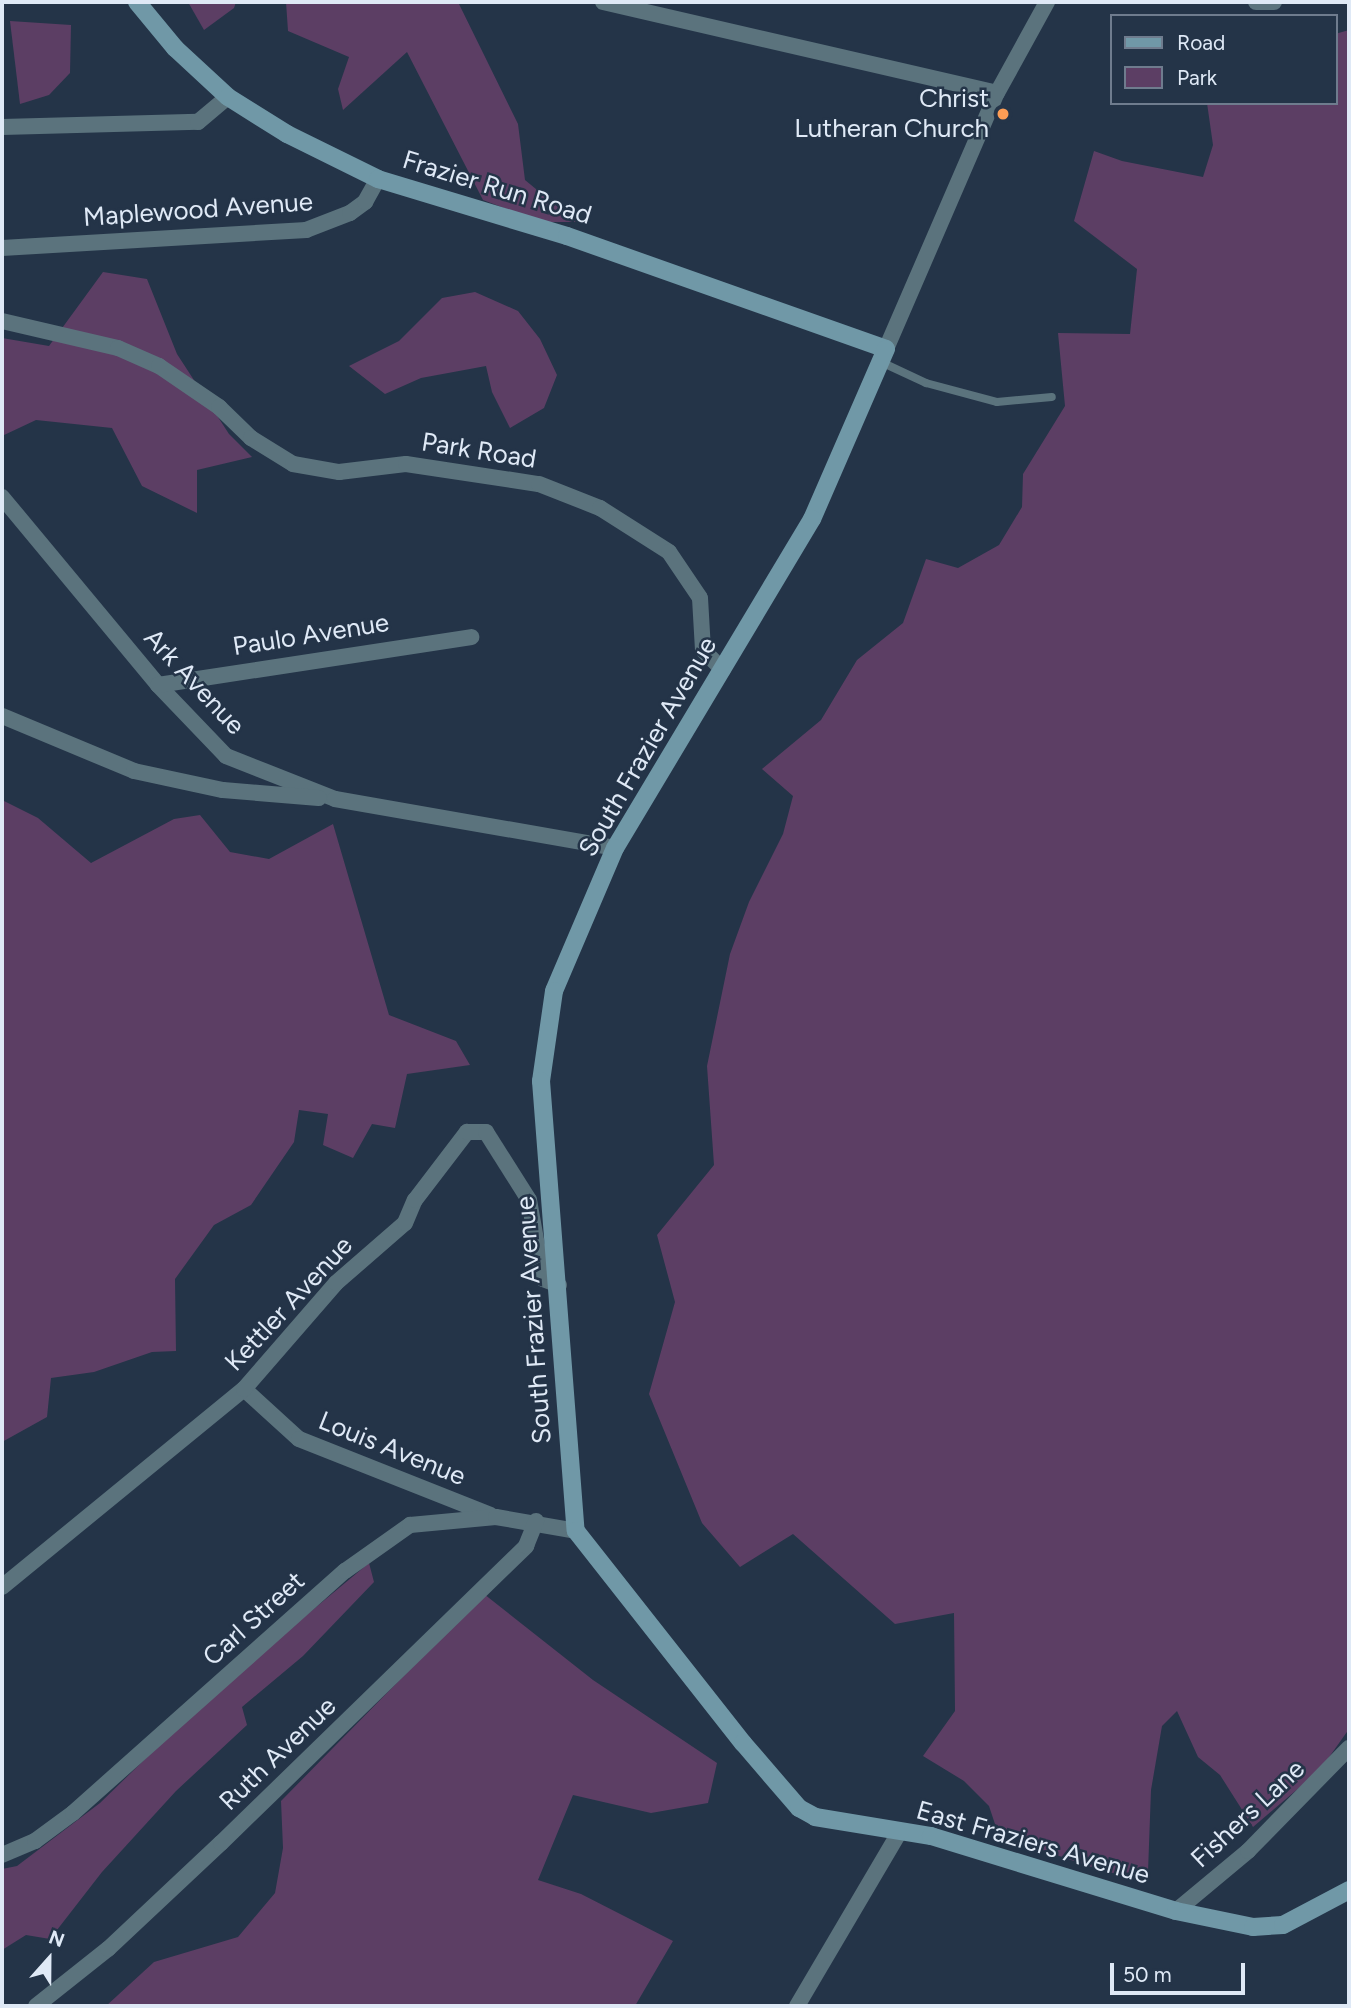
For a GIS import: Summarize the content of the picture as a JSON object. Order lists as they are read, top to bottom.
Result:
{
  "streets": {
    "street": [
      "Frazier Run Road",
      "Maplewood Avenue",
      "Park Road",
      "Paulo Avenue",
      "Ark Avenue",
      "South Frazier Avenue",
      "Kettler Avenue",
      "Louis Avenue",
      "Carl Street",
      "Ruth Avenue",
      "Fishers Lane",
      "East Fraziers Avenue"
    ]
  },
  "crossings": [
    ["Frazier Run Road", "Maplewood Avenue"],
    ["Frazier Run Road", "South Frazier Avenue"],
    ["Park Road", "South Frazier Avenue"],
    ["Paulo Avenue", "Ark Avenue"],
    ["Ark Avenue", "South Frazier Avenue"],
    ["South Frazier Avenue", "Kettler Avenue"],
    ["South Frazier Avenue", "Carl Street"],
    ["South Frazier Avenue", "East Fraziers Avenue"],
    ["Kettler Avenue", "Louis Avenue"],
    ["Louis Avenue", "Carl Street"],
    ["Carl Street", "Ruth Avenue"],
    ["Carl Street", "East Fraziers Avenue"],
    ["Fishers Lane", "East Fraziers Avenue"]
  ],
  "places": ["Christ Lutheran Church"],
  "legend": ["Road", "Park"],
  "scale_bar": "50 m",
  "north": "top"
}
